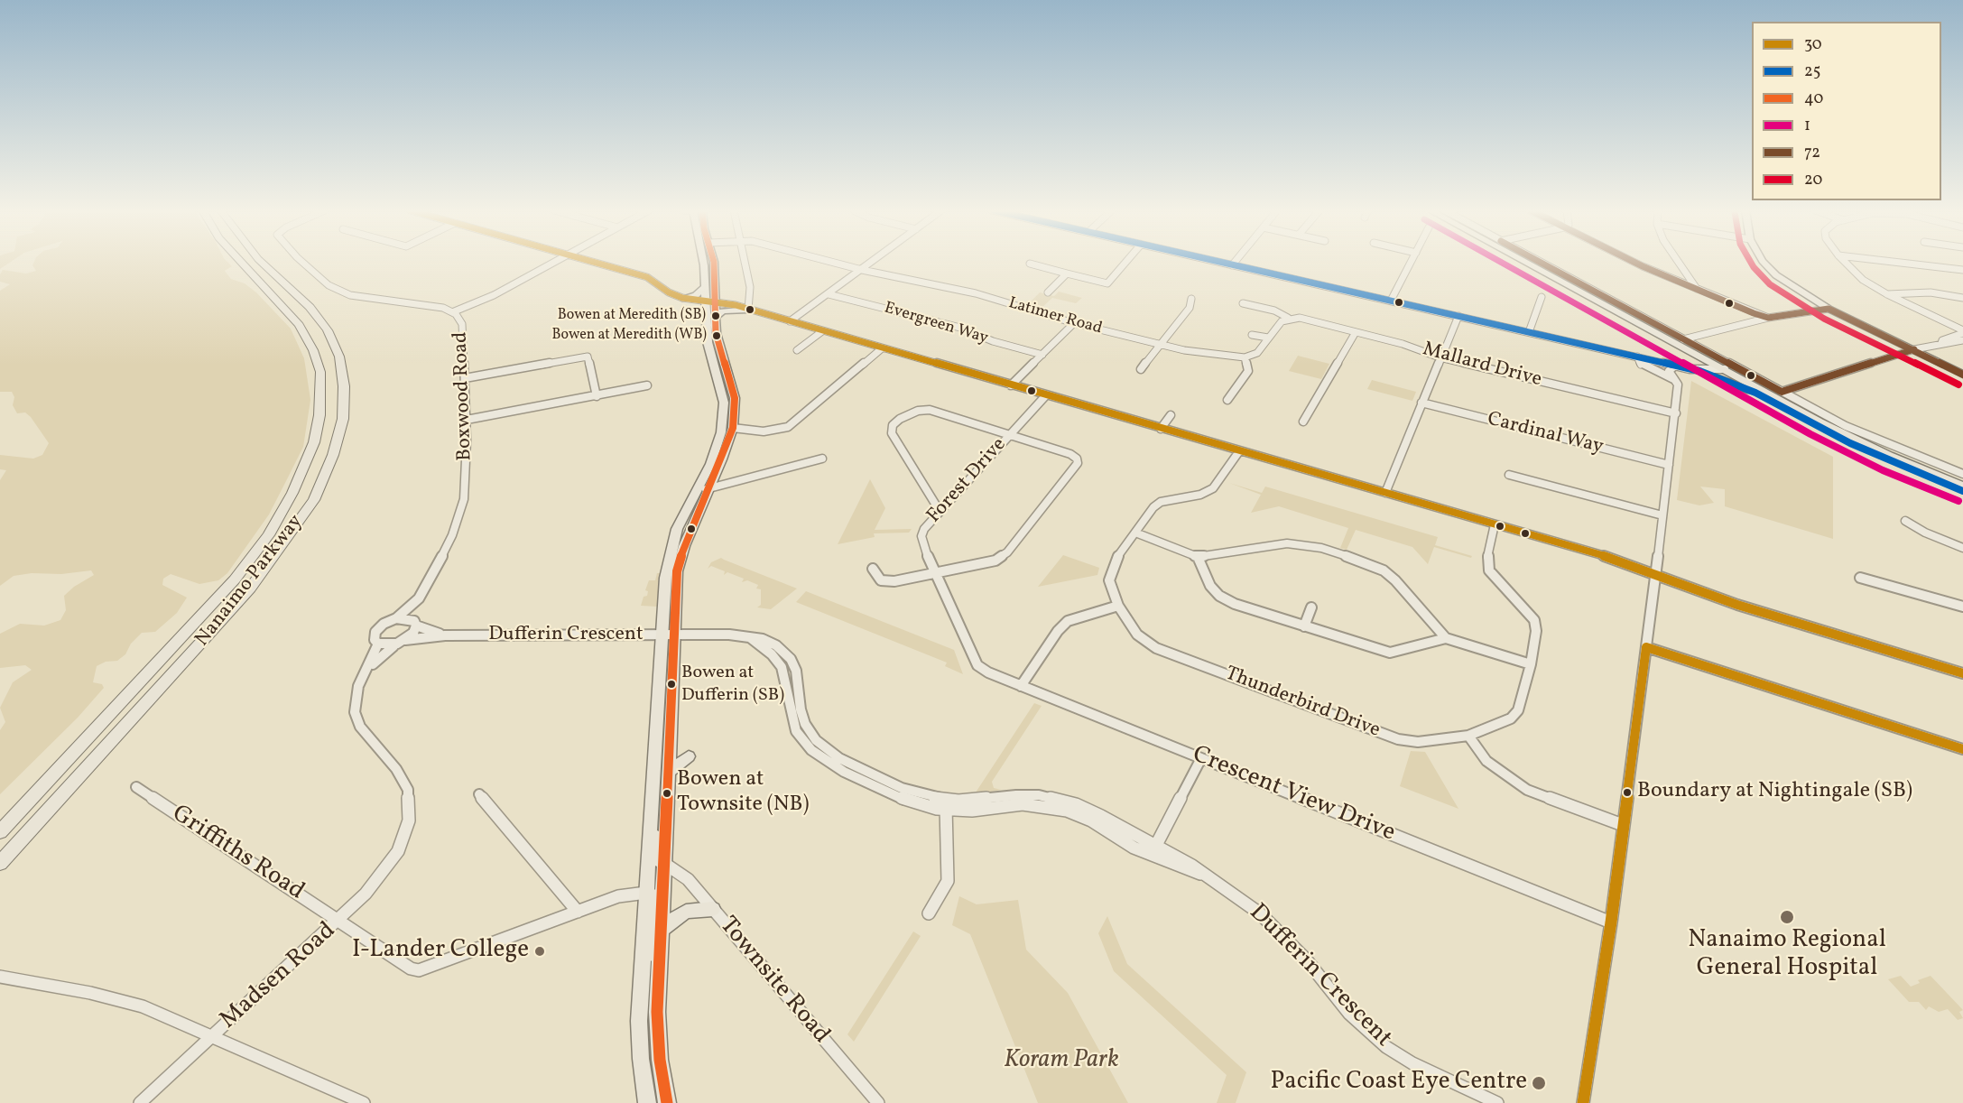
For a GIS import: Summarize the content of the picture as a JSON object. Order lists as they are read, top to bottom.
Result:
{
  "streets": {
    "highway": ["Nanaimo Parkway"],
    "street": [
      "Latimer Road",
      "Evergreen Way",
      "Mallard Drive",
      "Boxwood Road",
      "Cardinal Way",
      "Forest Drive",
      "Dufferin Crescent",
      "Thunderbird Drive",
      "Crescent View Drive",
      "Griffiths Road",
      "Madsen Road",
      "Townsite Road"
    ]
  },
  "crossings": [
    ["Boxwood Road", "Dufferin Crescent"],
    ["Forest Drive", "Crescent View Drive"],
    ["Griffiths Road", "Madsen Road"]
  ],
  "parks": ["Koram Park"],
  "places": [
    "Bowen at Meredith (SB)",
    "Bowen at Meredith (WB)",
    "Bowen at Dufferin (SB)",
    "Boundary at Nightingale (SB)",
    "Bowen at Townsite (NB)",
    "Nanaimo Regional General Hospital",
    "I-Lander College",
    "Pacific Coast Eye Centre"
  ],
  "lines": [
    "transit line 30",
    "transit line 25",
    "transit line 40",
    "transit line 1",
    "transit line 72",
    "transit line 20"
  ],
  "legend": [
    "30",
    "25",
    "40",
    "1",
    "72",
    "20"
  ]
}
